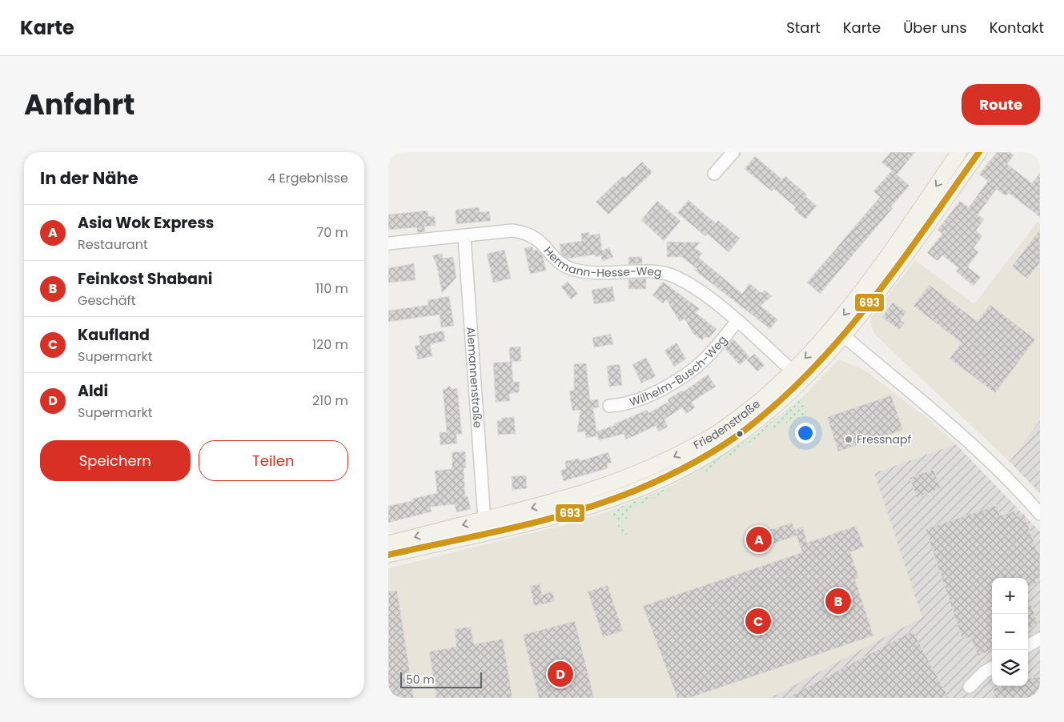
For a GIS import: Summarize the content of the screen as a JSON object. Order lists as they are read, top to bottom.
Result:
{
  "streets": {
    "main road": ["Friedenstraße"],
    "street": ["Hermann-Hesse-Weg", "Wilhelm-Busch-Weg", "Alemannenstraße"]
  },
  "crossings": [
    ["Hermann-Hesse-Weg", "Wilhelm-Busch-Weg"],
    ["Hermann-Hesse-Weg", "Alemannenstraße"],
    ["Hermann-Hesse-Weg", "Friedenstraße"],
    ["Alemannenstraße", "Friedenstraße"]
  ],
  "places": ["Fressnapf"],
  "lines": ["transit line 693"],
  "scale_bar": "50 m",
  "page": {
    "header": "Karte",
    "nav": [
      "Start",
      "Karte",
      "Über uns",
      "Kontakt"
    ],
    "title": "Anfahrt",
    "buttons": [
      "Route",
      ["Speichern", "Teilen"]
    ],
    "heading": ["In der Nähe", "4 Ergebnisse"],
    "list": [
      {
        "mark": "A",
        "name": "Asia Wok Express",
        "note": "Restaurant",
        "value": "70 m"
      },
      {
        "mark": "B",
        "name": "Feinkost Shabani",
        "note": "Geschäft",
        "value": "110 m"
      },
      {
        "mark": "C",
        "name": "Kaufland",
        "note": "Supermarkt",
        "value": "120 m"
      },
      {
        "mark": "D",
        "name": "Aldi",
        "note": "Supermarkt",
        "value": "210 m"
      }
    ],
    "pins": [
      "A",
      "B",
      "C",
      "D"
    ],
    "map_buttons": ["+", "−"],
    "scale": "50 m"
  }
}
